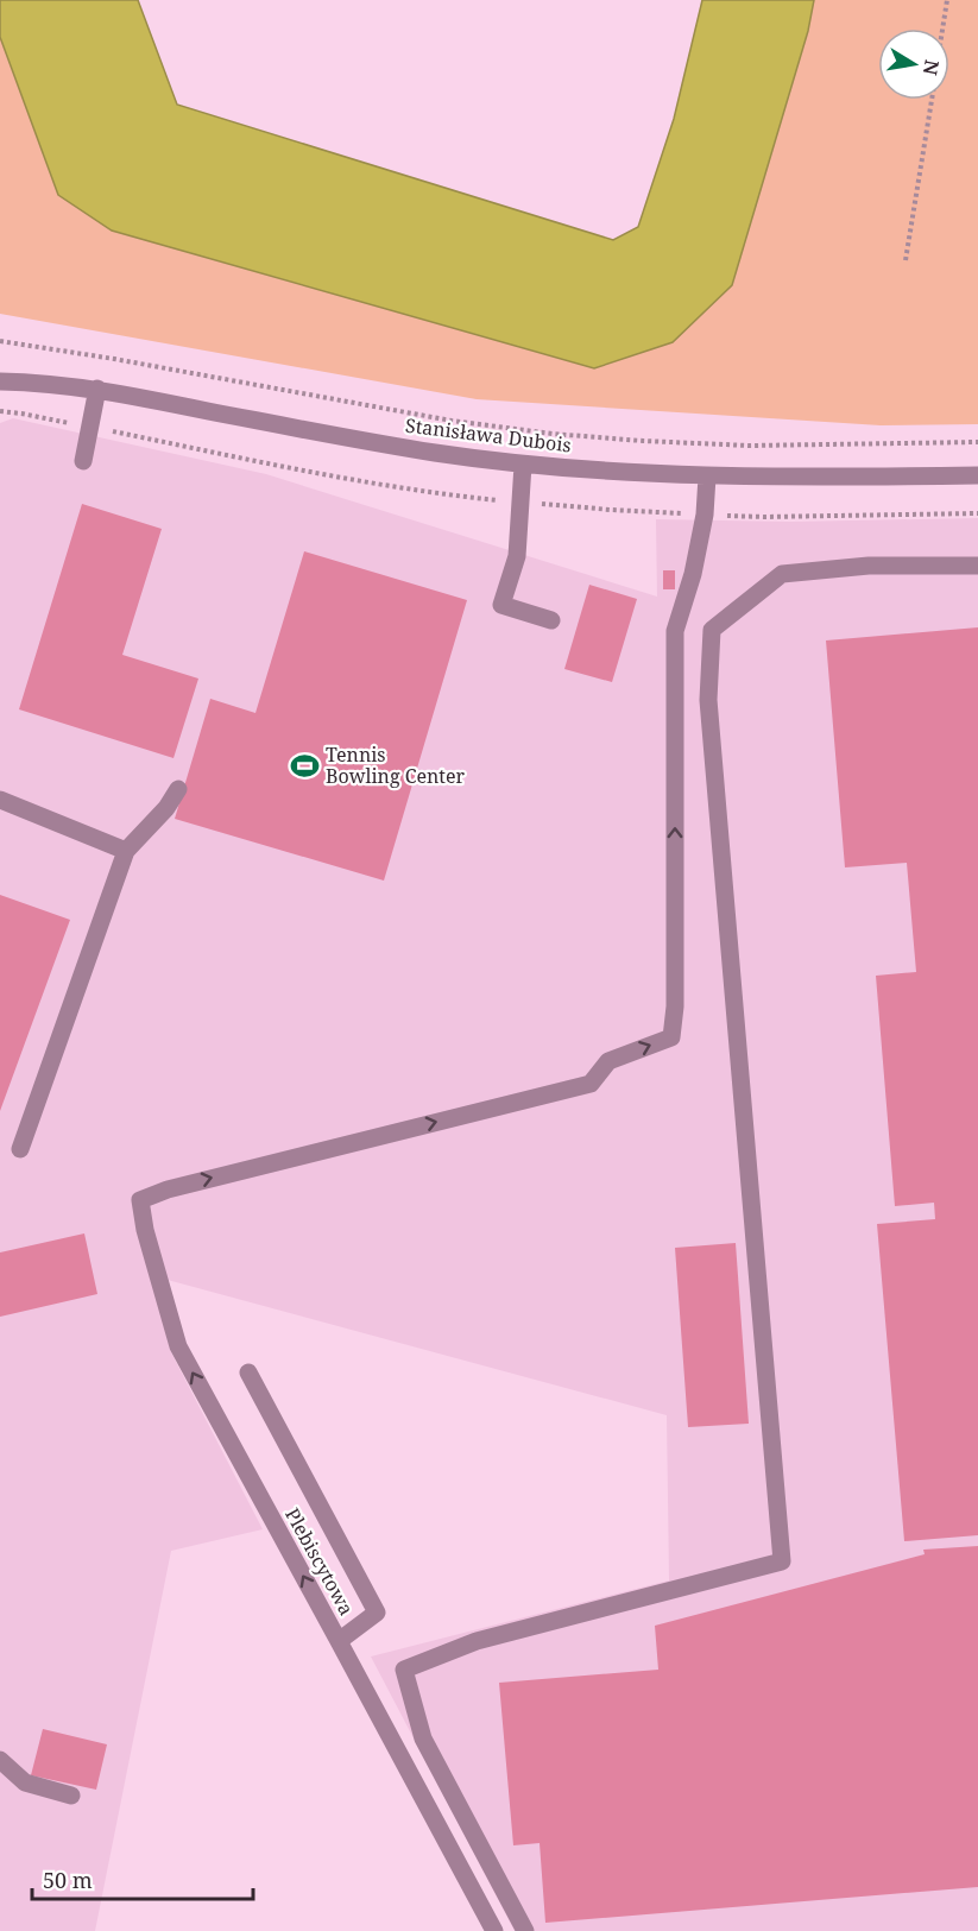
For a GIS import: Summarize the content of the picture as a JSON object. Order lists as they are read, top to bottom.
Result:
{
  "streets": {
    "street": ["Stanisława Dubois", "Plebiscytowa"]
  },
  "crossings": [
    ["Stanisława Dubois", "Plebiscytowa"]
  ],
  "places": {
    "sports": ["Tennis Bowling Center"]
  },
  "scale_bar": "50 m",
  "north": "right"
}
